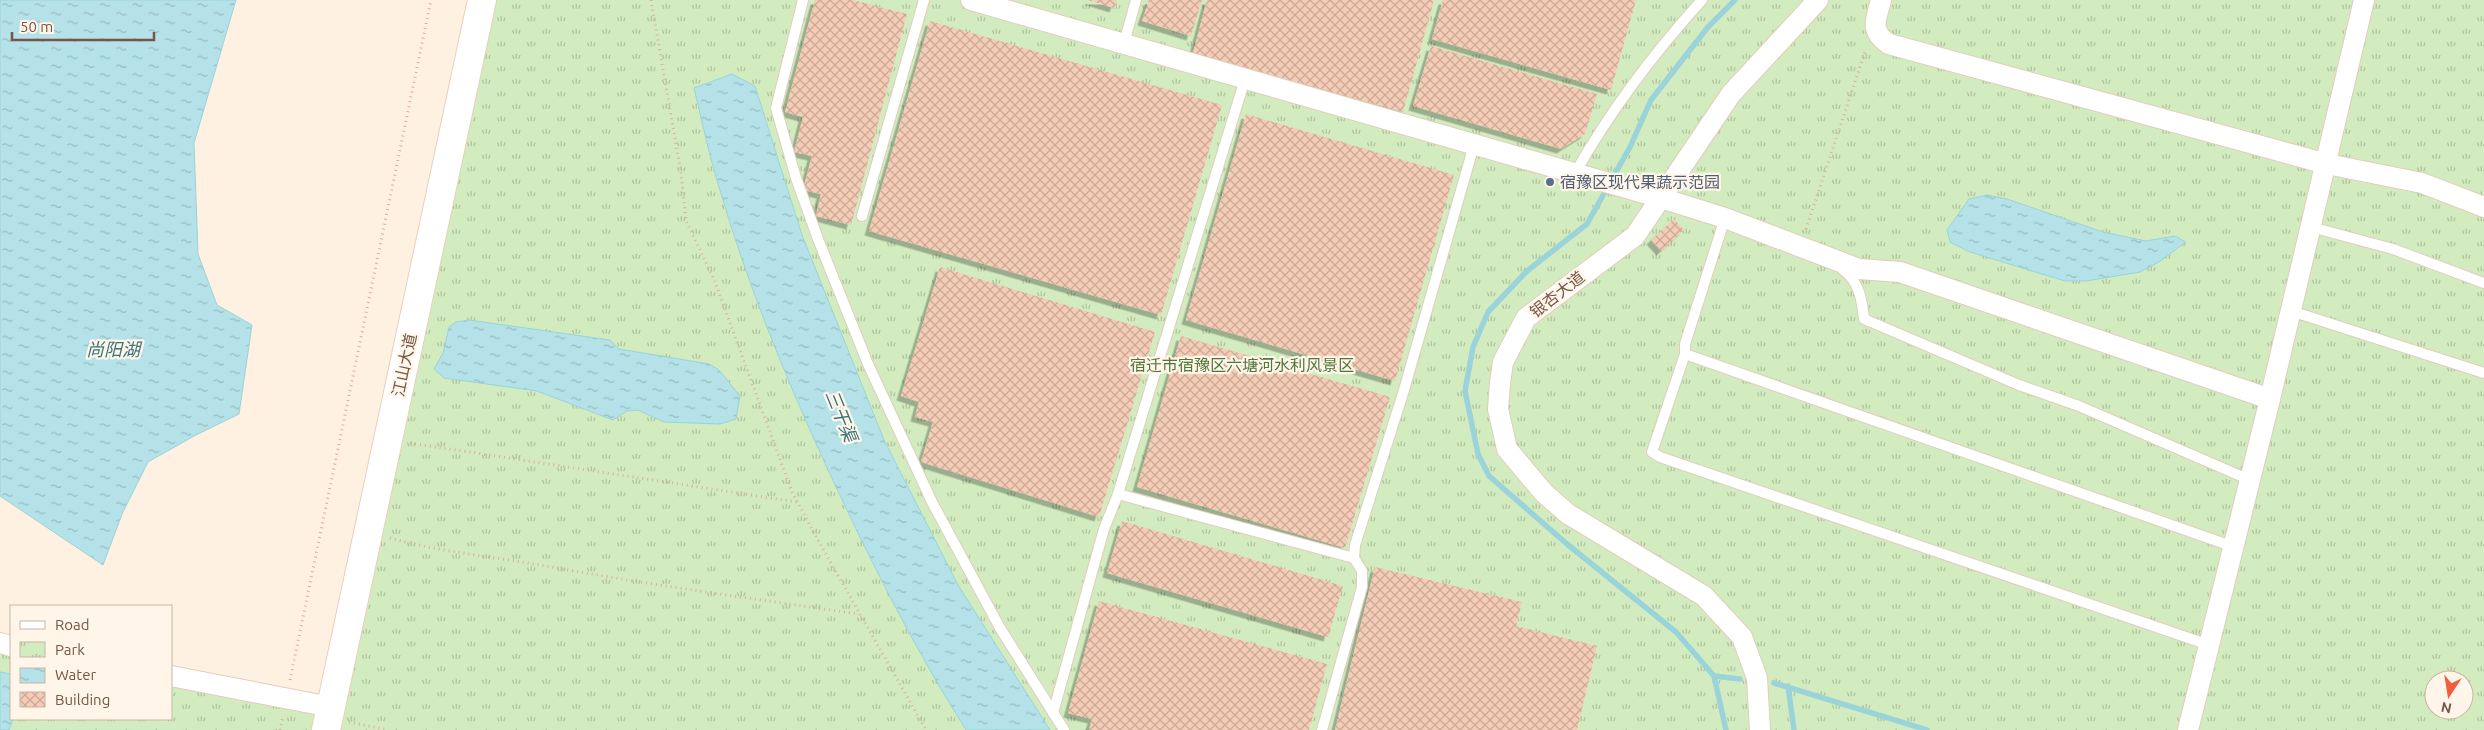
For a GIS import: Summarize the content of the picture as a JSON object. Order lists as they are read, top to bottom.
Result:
{
  "streets": {
    "main road": ["江山大道"],
    "street": ["银杏大道"]
  },
  "water": ["尚阳湖", "三干渠"],
  "parks": ["宿迁市宿豫区六塘河水利风景区"],
  "places": ["宿豫区现代果蔬示范园"],
  "legend": [
    "Road",
    "Park",
    "Water",
    "Building"
  ],
  "scale_bar": "50 m",
  "north": "bottom"
}
